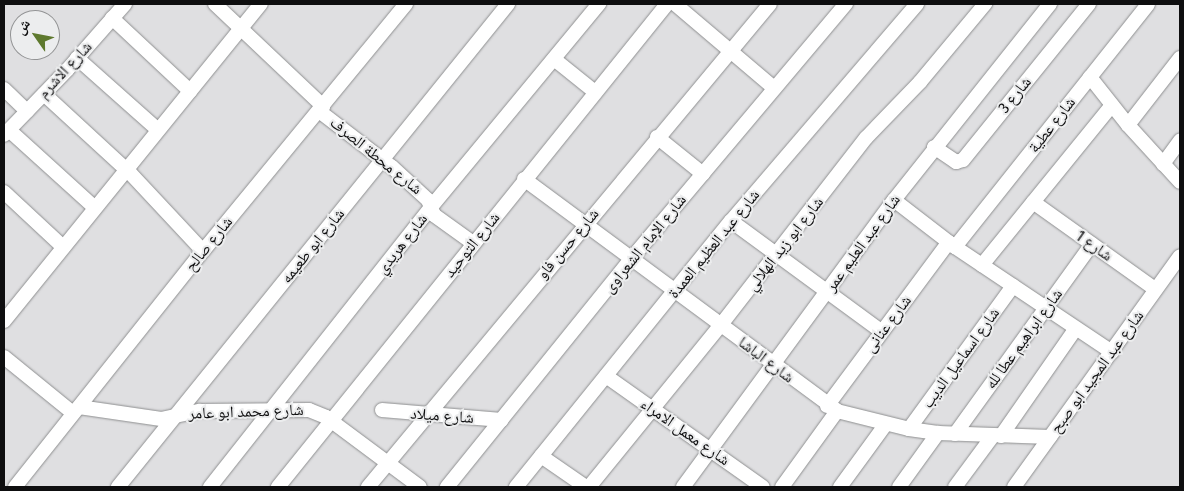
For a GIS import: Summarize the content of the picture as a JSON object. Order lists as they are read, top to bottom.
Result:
{
  "streets": {
    "street": [
      "شارع الاشرم",
      "شارع 3",
      "شارع عطية",
      "شارع محطة الصرف",
      "شارع عبد العليم عمر",
      "شارع صالح",
      "شارع هريدي",
      "شارع حسن فاو",
      "شارع الإمام الشعراوى",
      "شارع عبد العظيم العمدة",
      "شارع ابو زيد الهلالي",
      "شارع التوحيد",
      "شارع ابو طعيمه",
      "شارع 1",
      "شارع عنانى",
      "شارع ابراهيم عطا لله",
      "شارع اسماعيل الديب",
      "شارع الباشا",
      "شارع عبد المجيد ابو صبح",
      "شارع محمد ابو عامر",
      "شارع ميلاد",
      "شارع معمل الامراء"
    ]
  },
  "crossings": [
    ["شارع 3", "شارع عبد العليم عمر"],
    ["شارع عطية", "شارع عنانى"],
    ["شارع محطة الصرف", "شارع صالح"],
    ["شارع محطة الصرف", "شارع هريدي"],
    ["شارع محطة الصرف", "شارع التوحيد"],
    ["شارع محطة الصرف", "شارع ابو طعيمه"],
    ["شارع عبد العليم عمر", "شارع الباشا"],
    ["شارع عبد العليم عمر", "شارع معمل الامراء"],
    ["شارع صالح", "شارع محمد ابو عامر"],
    ["شارع هريدي", "شارع محمد ابو عامر"],
    ["شارع حسن فاو", "شارع الباشا"],
    ["شارع حسن فاو", "شارع محمد ابو عامر"],
    ["شارع حسن فاو", "شارع ميلاد"],
    ["شارع الإمام الشعراوى", "شارع الباشا"],
    ["شارع الإمام الشعراوى", "شارع ميلاد"],
    ["شارع عبد العظيم العمدة", "شارع الباشا"],
    ["شارع عبد العظيم العمدة", "شارع معمل الامراء"],
    ["شارع ابو زيد الهلالي", "شارع الباشا"],
    ["شارع ابو زيد الهلالي", "شارع معمل الامراء"],
    ["شارع التوحيد", "شارع الباشا"],
    ["شارع التوحيد", "شارع محمد ابو عامر"],
    ["شارع ابو طعيمه", "شارع محمد ابو عامر"],
    ["شارع 1", "شارع ابراهيم عطا لله"],
    ["شارع 1", "شارع عبد المجيد ابو صبح"],
    ["شارع عنانى", "شارع الباشا"],
    ["شارع ابراهيم عطا لله", "شارع الباشا"],
    ["شارع اسماعيل الديب", "شارع الباشا"],
    ["شارع الباشا", "شارع عبد المجيد ابو صبح"]
  ],
  "north": "top left"
}
